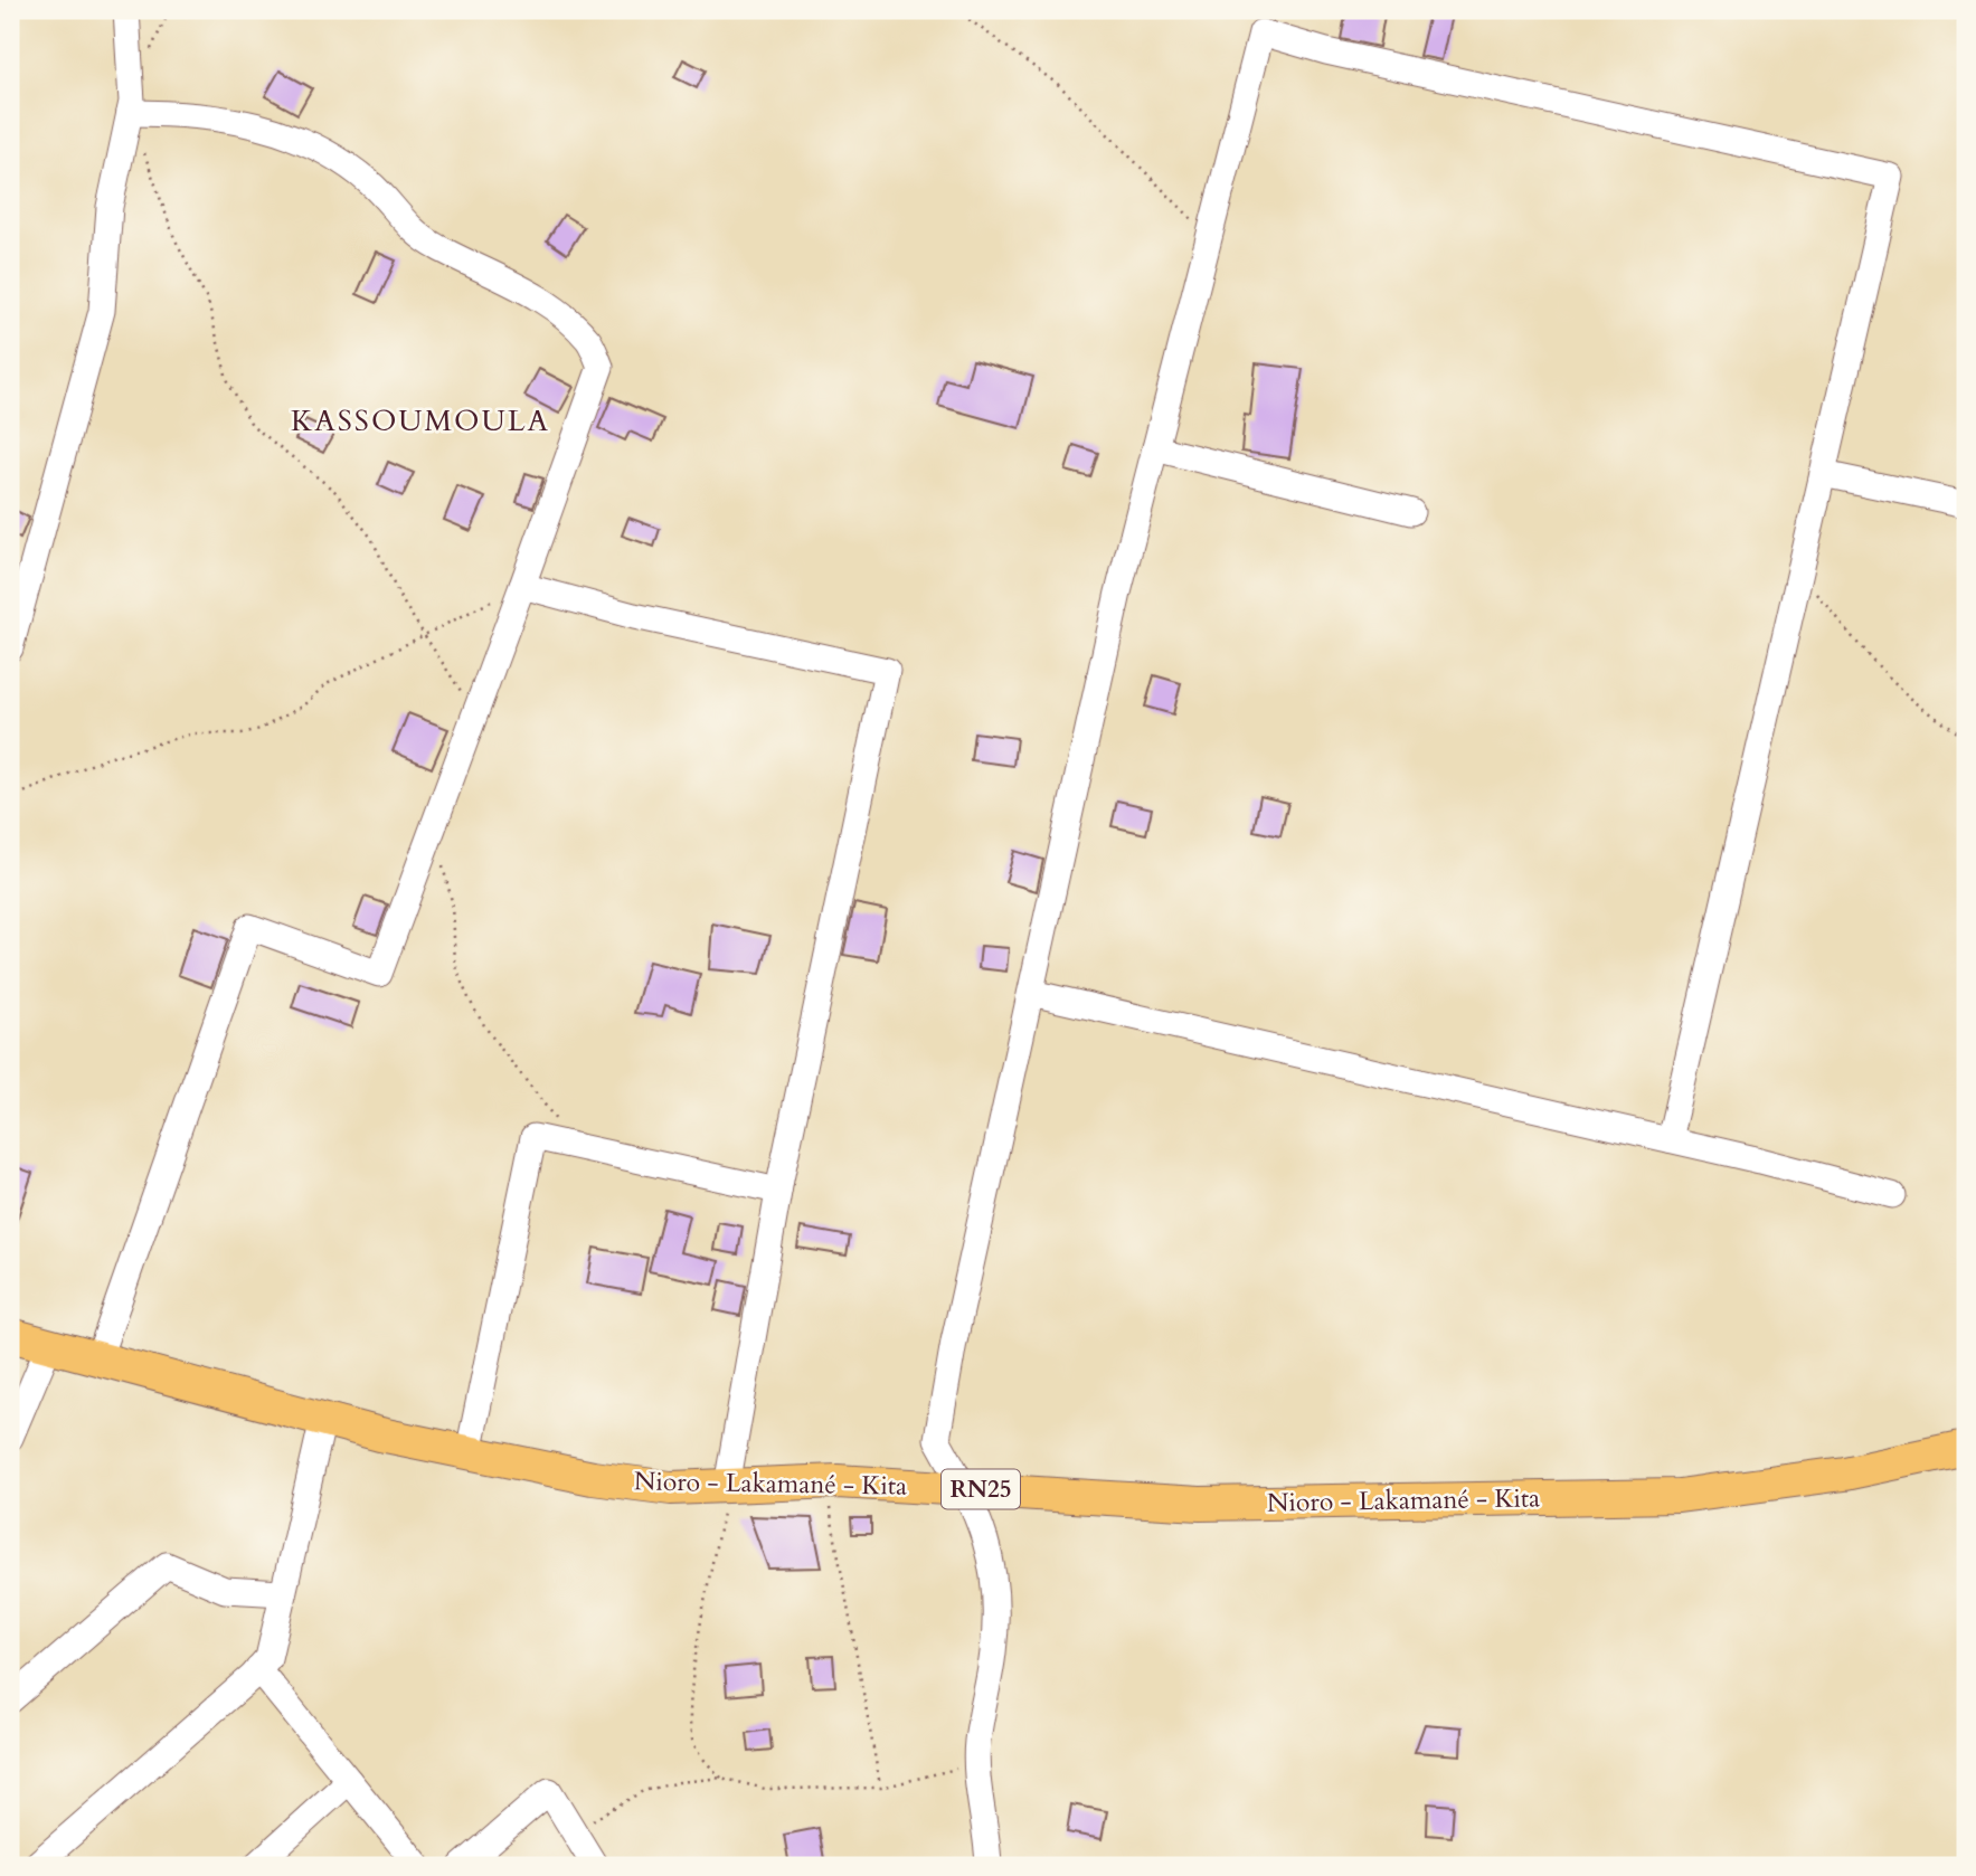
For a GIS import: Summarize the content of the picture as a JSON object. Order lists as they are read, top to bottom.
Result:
{
  "streets": {
    "main road": ["Nioro - Lakamané - Kita", "RN25"]
  },
  "districts": ["KASSOUMOULA"]
}
